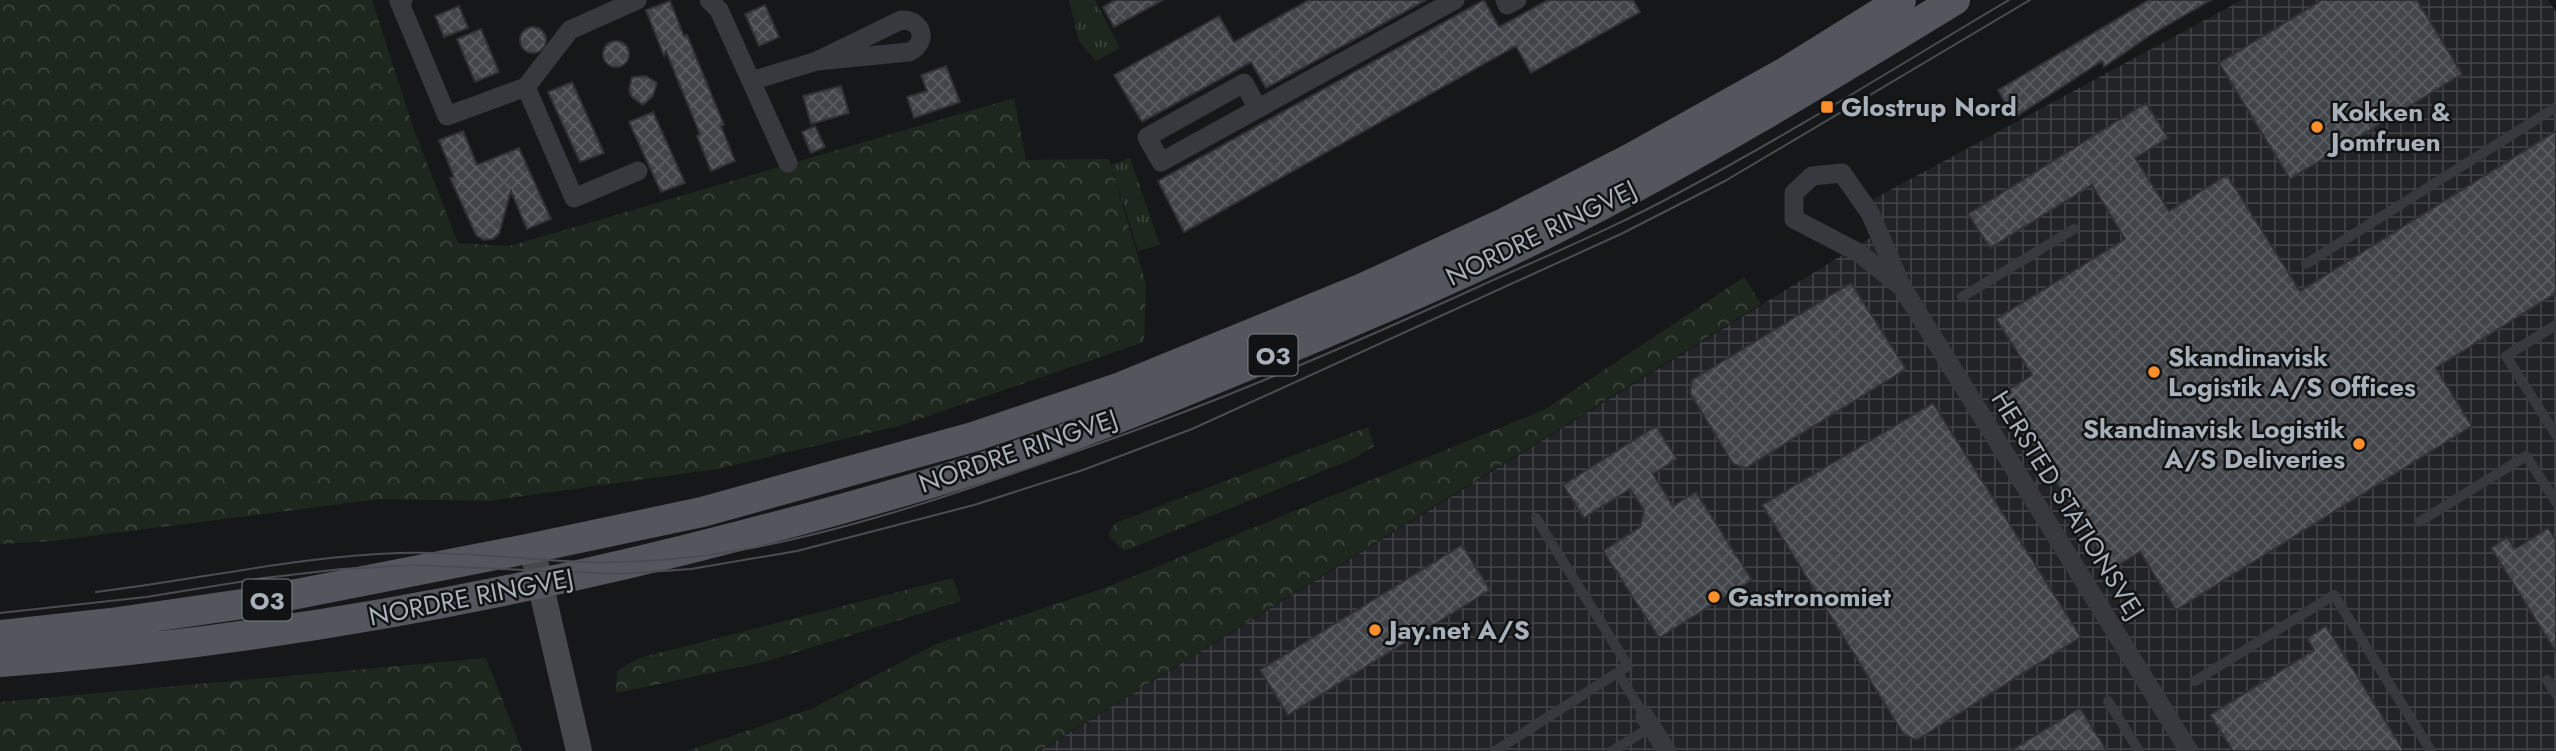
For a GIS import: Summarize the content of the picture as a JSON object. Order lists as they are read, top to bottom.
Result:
{
  "streets": {
    "main road": ["NORDRE RINGVEJ", "O3"],
    "street": ["HERSTED STATIONSVEJ"]
  },
  "places": {
    "transit": ["Glostrup Nord"],
    "other": [
      "Kokken & Jomfruen",
      "Skandinavisk Logistik A/S Offices",
      "Skandinavisk Logistik A/S Deliveries",
      "Gastronomiet",
      "Jay.net A/S"
    ]
  }
}
